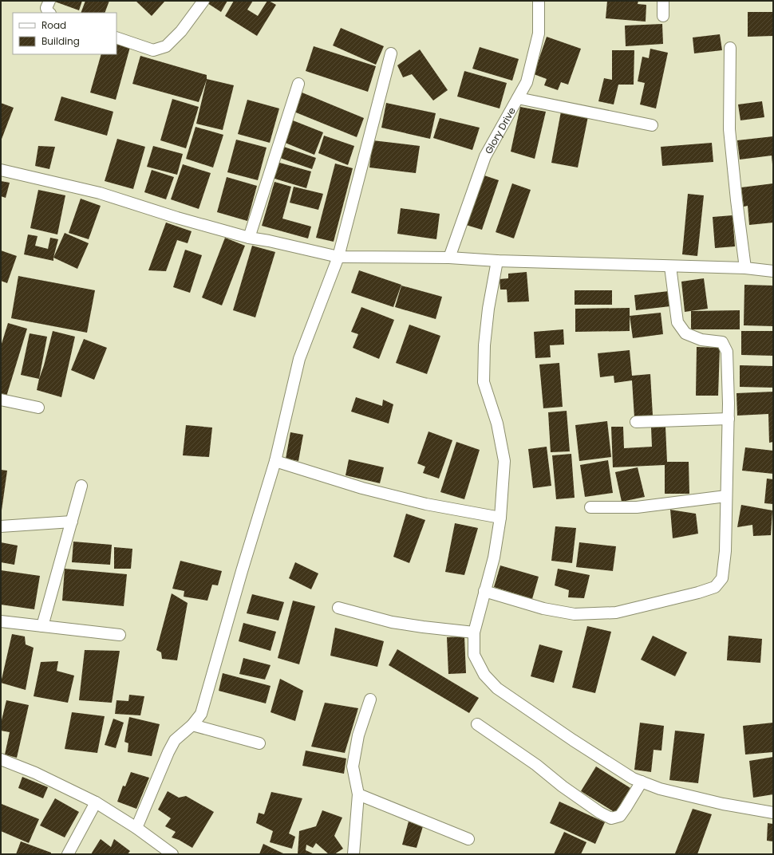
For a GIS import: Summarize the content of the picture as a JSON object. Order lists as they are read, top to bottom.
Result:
{
  "streets": {
    "street": ["Glory Drive"]
  },
  "legend": ["Road", "Building"]
}
